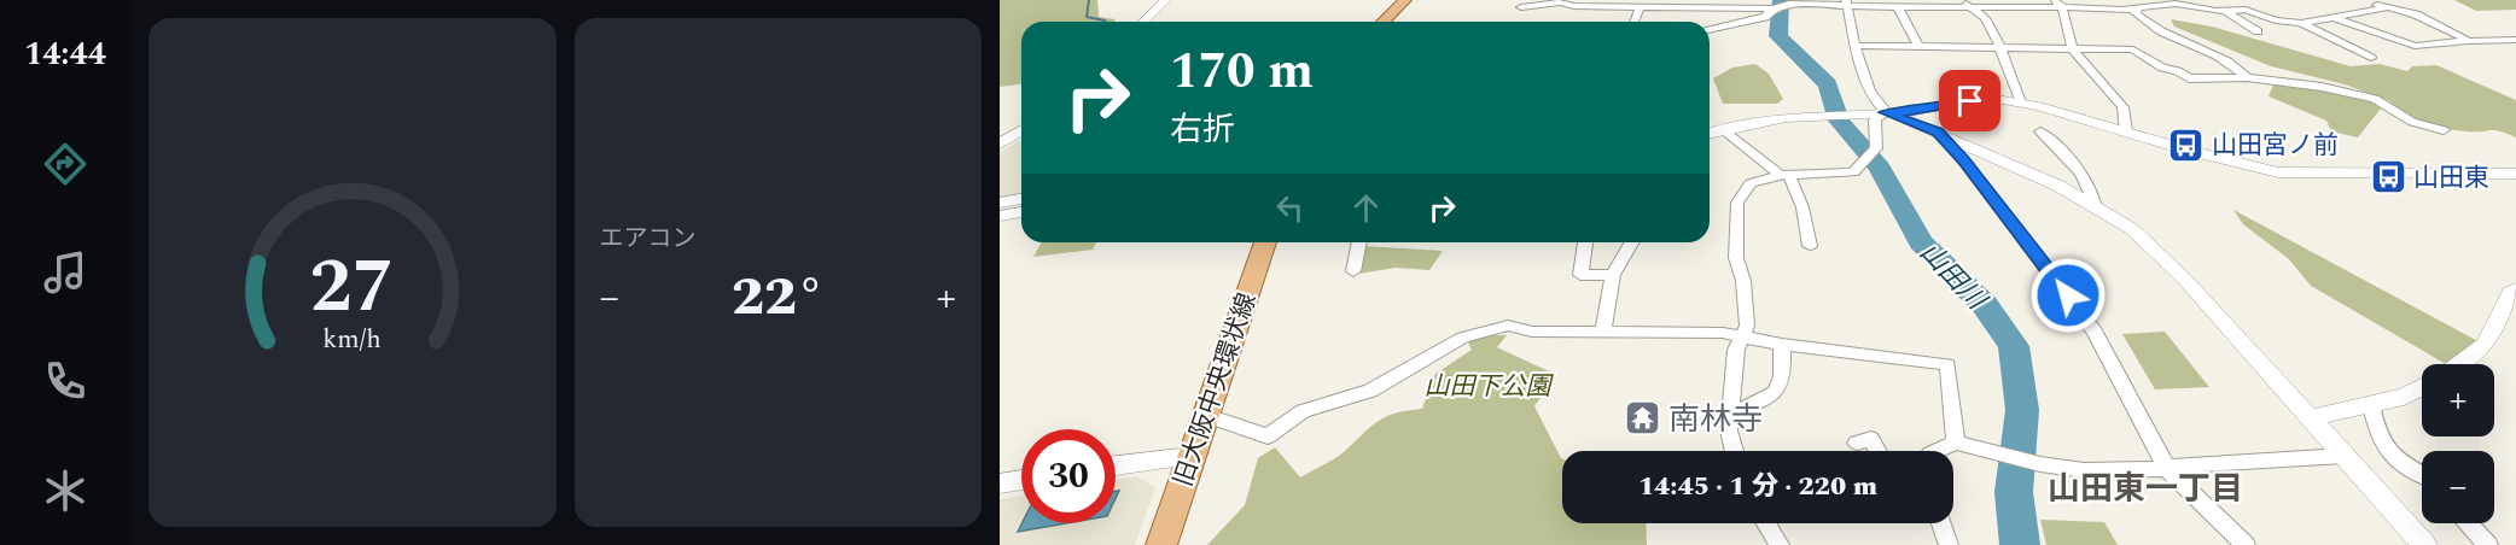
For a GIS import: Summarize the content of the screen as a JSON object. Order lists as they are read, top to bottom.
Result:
{
  "streets": {
    "main road": ["旧大阪中央環状線"]
  },
  "districts": ["山田東一丁目"],
  "water": ["山田川"],
  "parks": ["山田下公園"],
  "places": {
    "bus stop": ["山田宮ノ前", "山田東"],
    "temple": ["南林寺"]
  },
  "page": {
    "tabs": "14:44",
    "tile": "エアコン",
    "turn": ["170 m", "右折"],
    "heat": ["−", "22°", "+"],
    "map_buttons": ["+", "−"],
    "limit": "30",
    "trip": "14:45 · 1 分 · 220 m",
    "gauge": ["27", "km/h"]
  }
}
